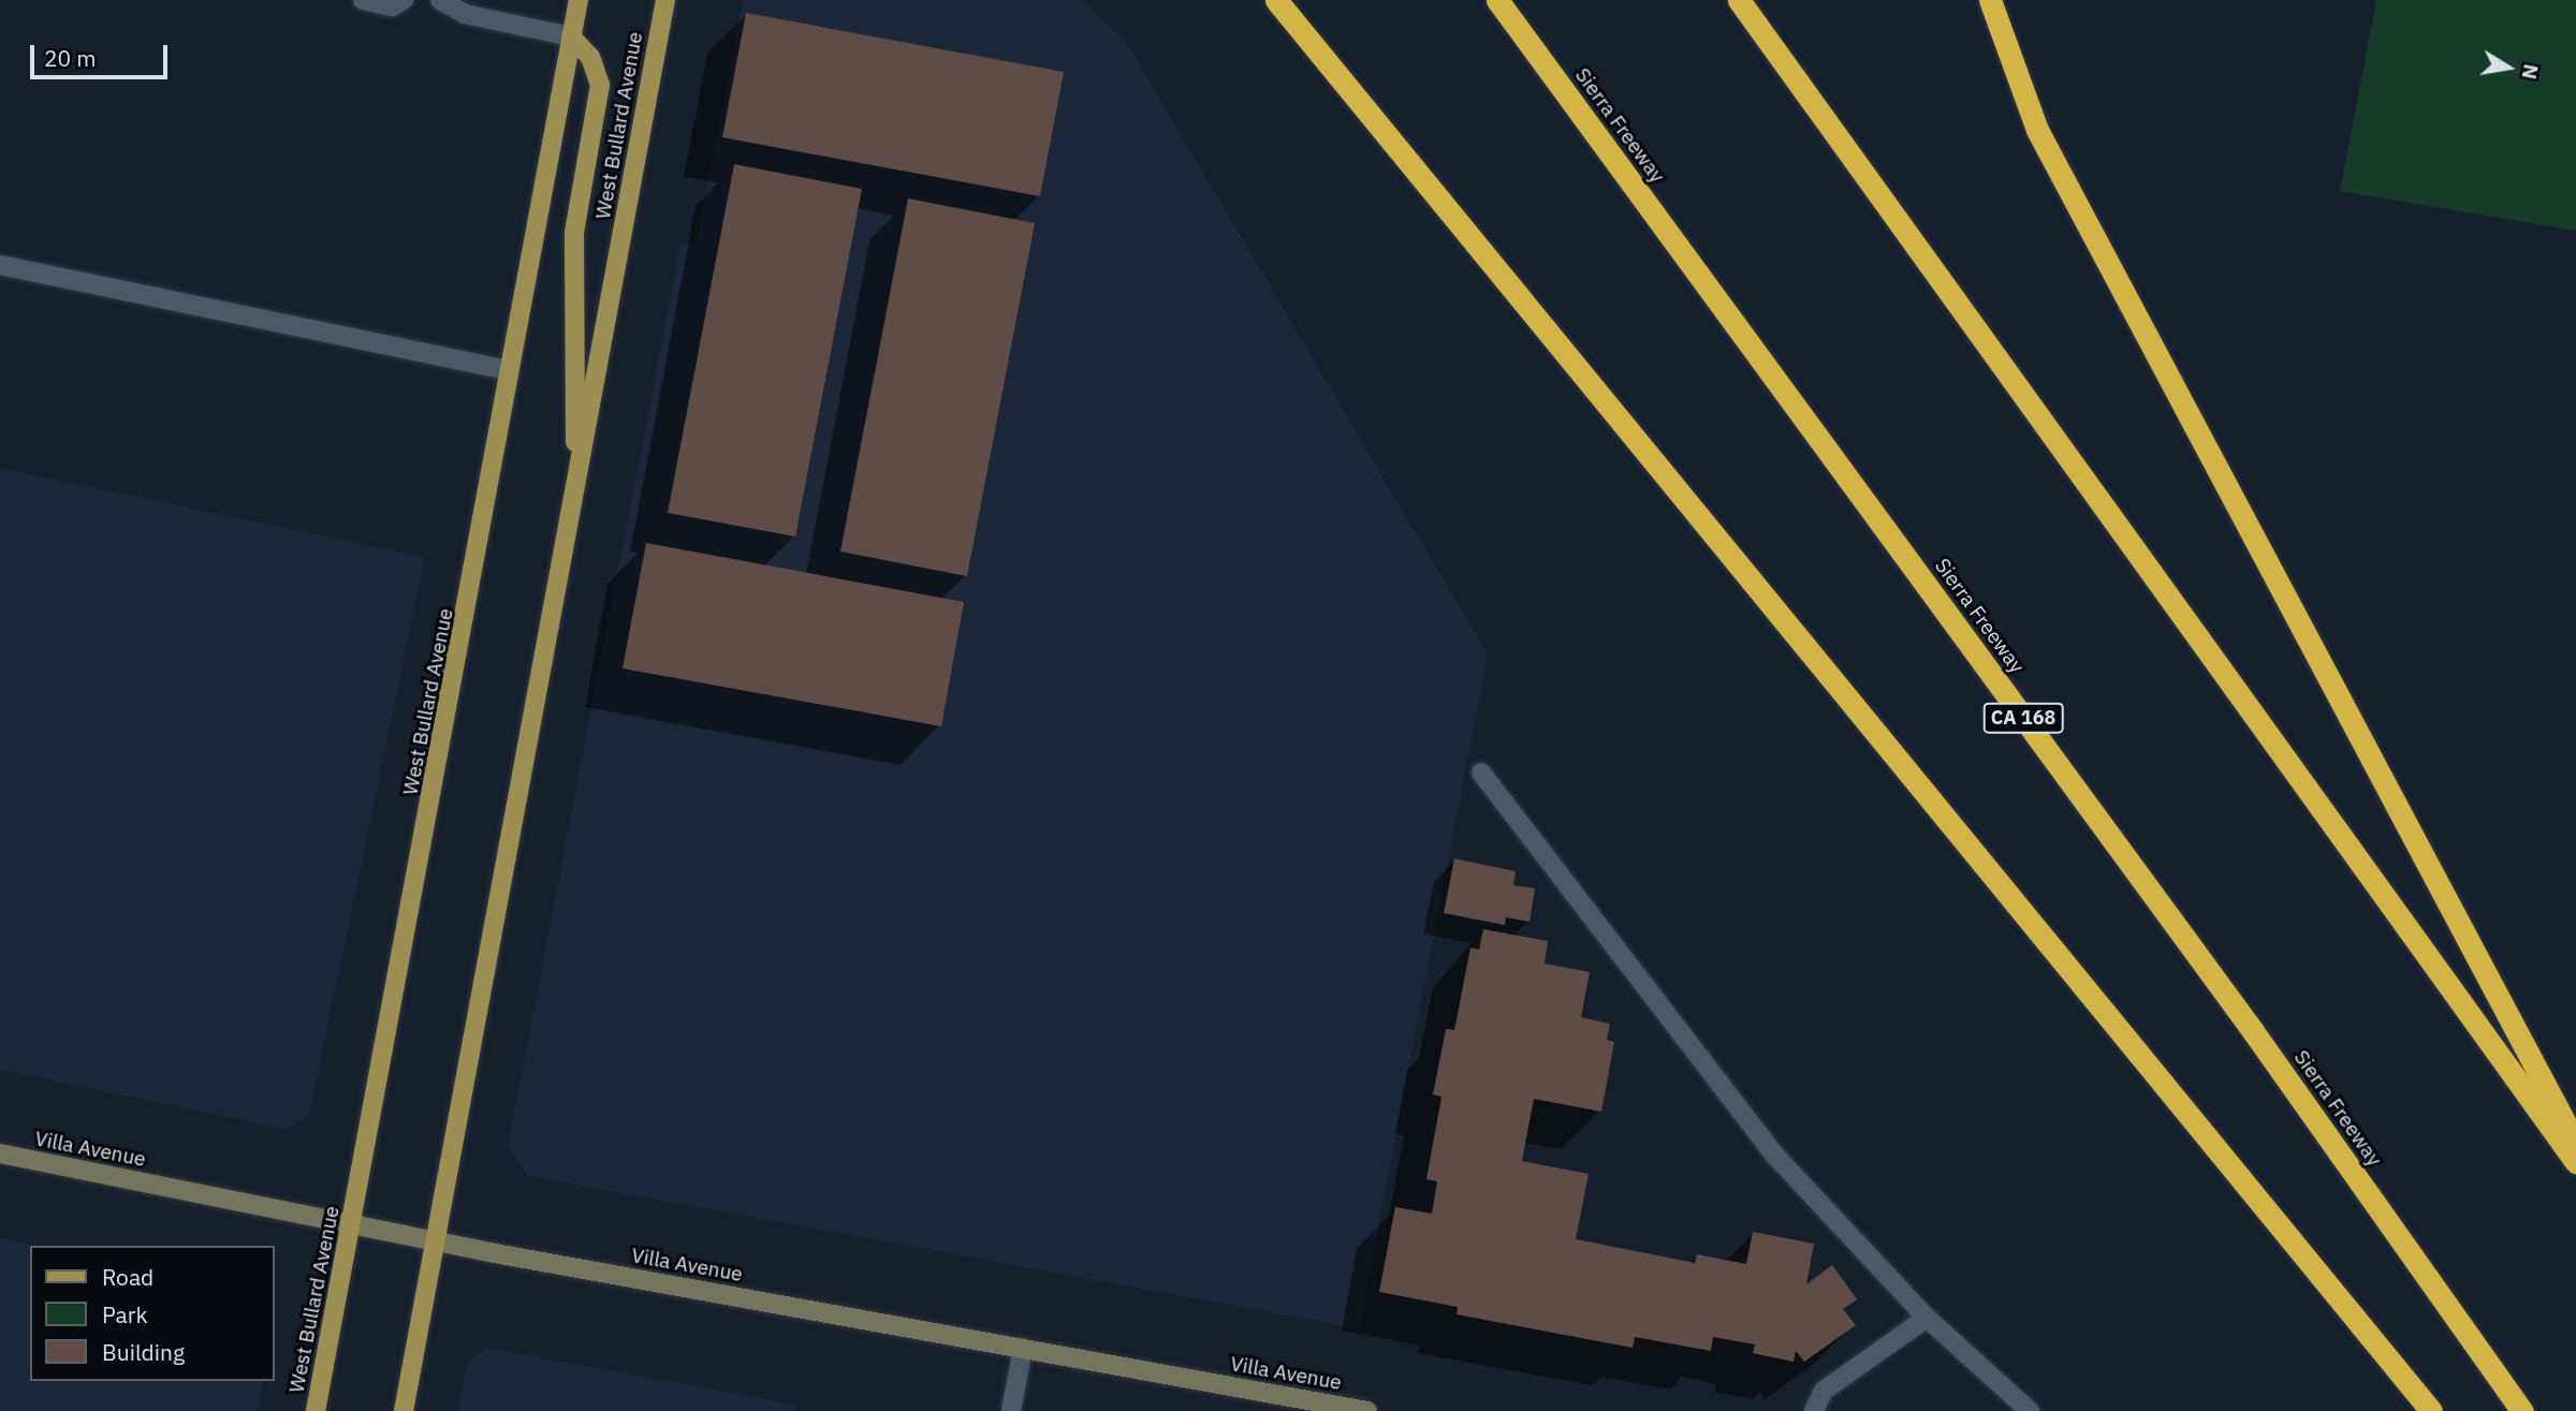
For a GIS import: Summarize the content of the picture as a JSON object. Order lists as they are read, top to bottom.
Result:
{
  "streets": {
    "highway": ["Sierra Freeway", "CA 168"],
    "main road": ["West Bullard Avenue", "Villa Avenue"]
  },
  "crossings": [
    ["West Bullard Avenue", "Villa Avenue"]
  ],
  "legend": ["Road", "Park", "Building"],
  "scale_bar": "20 m",
  "north": "right"
}
